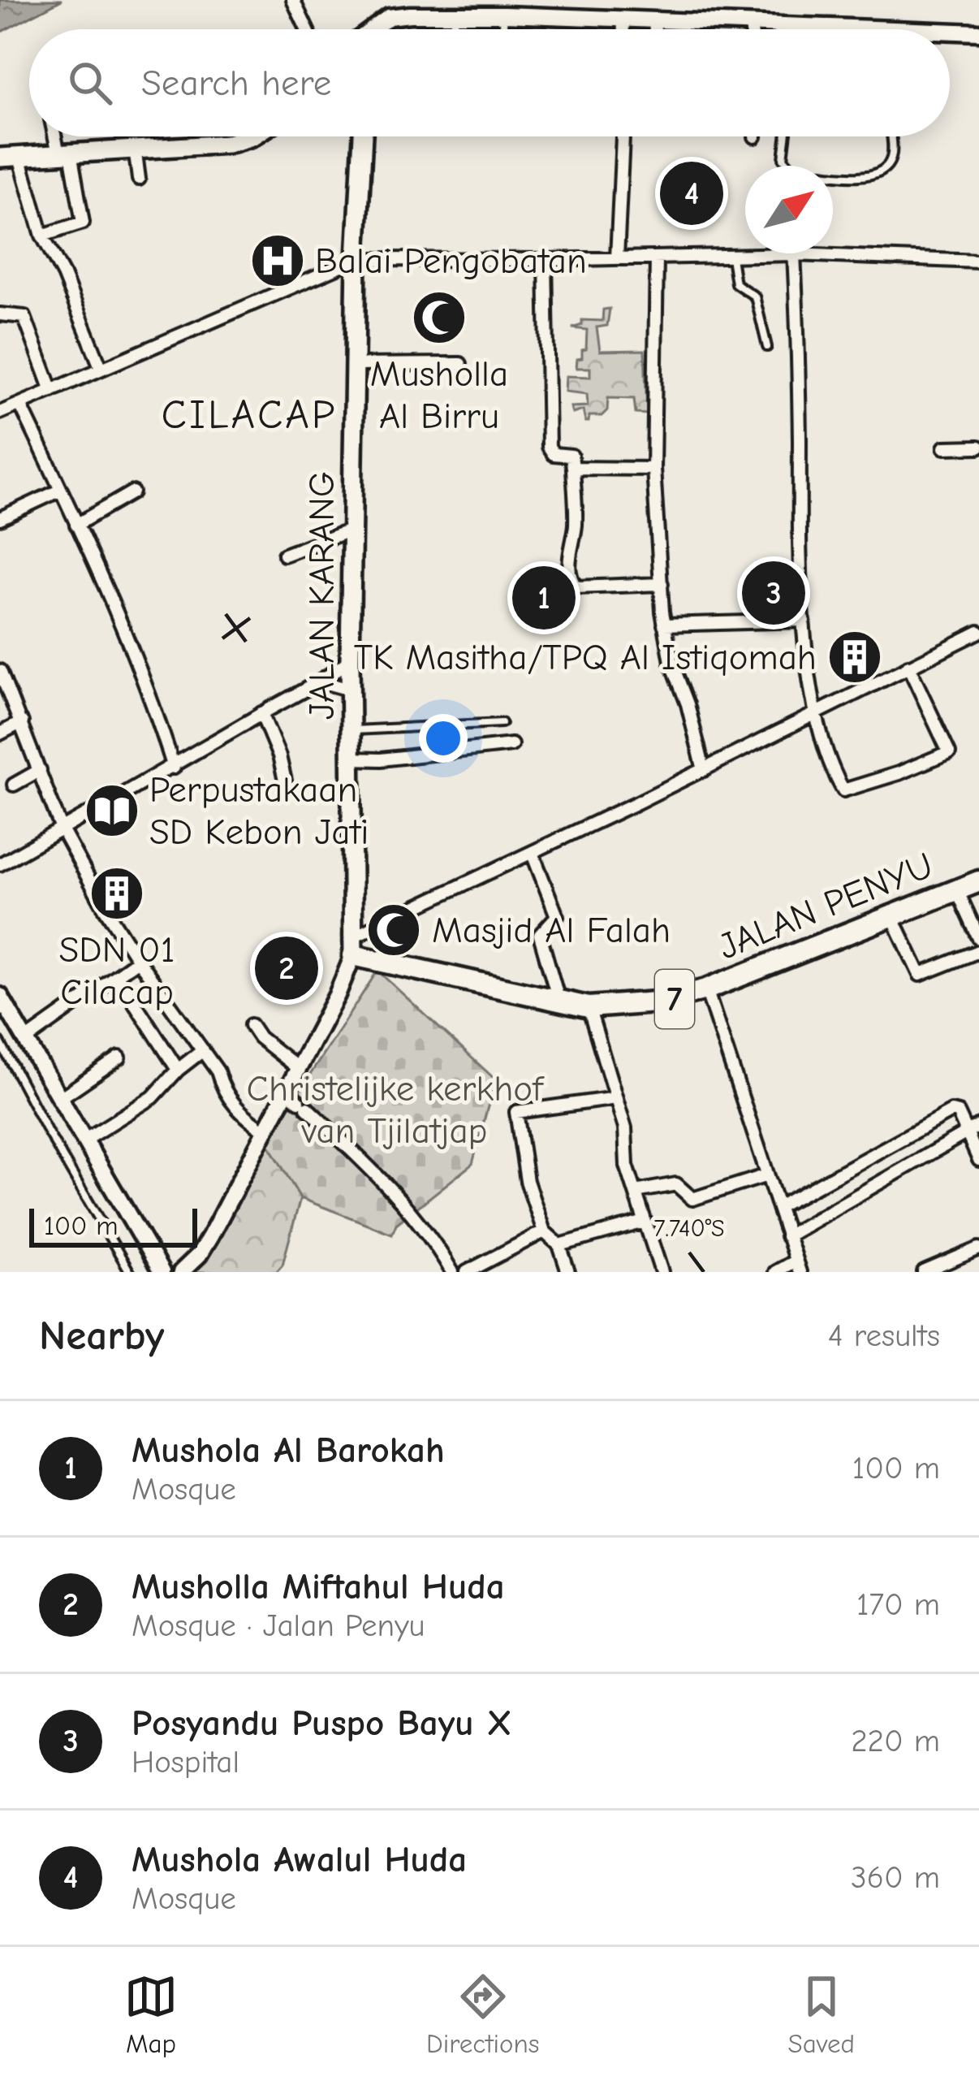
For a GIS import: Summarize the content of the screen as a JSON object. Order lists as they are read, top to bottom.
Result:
{
  "streets": {
    "highway": ["JALAN PENYU", "7"],
    "main road": ["JALAN KARANG"]
  },
  "crossings": [
    ["JALAN KARANG", "JALAN PENYU"]
  ],
  "districts": ["CILACAP"],
  "parks": ["Christelijke kerkhof van Tjilatjap"],
  "places": {
    "hospital": ["Balai Pengobatan"],
    "mosque": ["Musholla Al Birru", "Masjid Al Falah"],
    "building": ["TK Masitha/TPQ Al Istiqomah", "SDN 01 Cilacap"],
    "library": ["Perpustakaan SD Kebon Jati"]
  },
  "scale_bar": "100 m",
  "north": "top right",
  "page": {
    "search": "Search here",
    "pins": [
      "4",
      "3",
      "1",
      "2"
    ],
    "scale": "100 m",
    "heading": ["Nearby", "4 results"],
    "list": [
      {
        "mark": "1",
        "name": "Mushola Al Barokah",
        "note": "Mosque",
        "value": "100 m"
      },
      {
        "mark": "2",
        "name": "Musholla Miftahul Huda",
        "note": "Mosque · Jalan Penyu",
        "value": "170 m"
      },
      {
        "mark": "3",
        "name": "Posyandu Puspo Bayu X",
        "note": "Hospital",
        "value": "220 m"
      },
      {
        "mark": "4",
        "name": "Mushola Awalul Huda",
        "note": "Mosque",
        "value": "360 m"
      }
    ],
    "nav": ["Map", "Directions", "Saved"]
  },
  "coordinates": ["7.740°S"]
}
